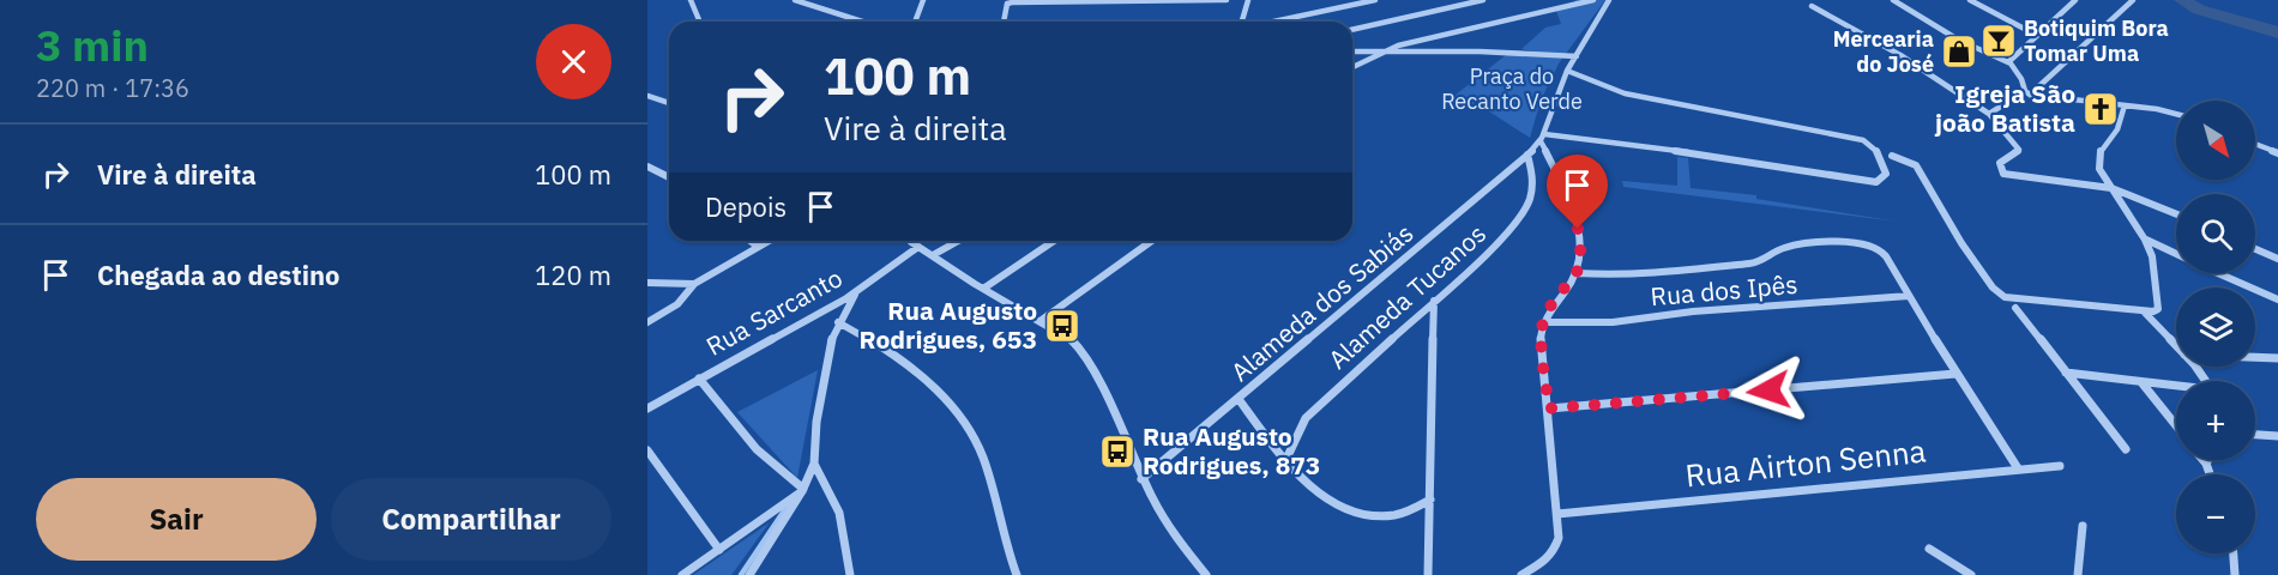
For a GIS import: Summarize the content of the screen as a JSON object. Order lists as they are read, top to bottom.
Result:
{
  "streets": {
    "street": [
      "Rua dos Ipês",
      "Alameda Tucanos",
      "Alameda dos Sabiás",
      "Rua Sarcanto",
      "Rua Airton Senna"
    ]
  },
  "crossings": [
    ["Alameda Tucanos", "Alameda dos Sabiás"]
  ],
  "parks": ["Praça do Recanto Verde"],
  "places": {
    "bar": ["Botiquim Bora Tomar Uma"],
    "shop": ["Mercearia do José"],
    "church": ["Igreja São joão Batista"],
    "bus stop": ["Rua Augusto Rodrigues, 653", "Rua Augusto Rodrigues, 873"]
  },
  "north": "bottom right",
  "page": {
    "heading": ["3 min", "220 m · 17:36"],
    "turn": ["100 m", "Vire à direita"],
    "map_buttons": ["+", "−"],
    "list": [
      {
        "name": "Vire à direita",
        "value": "100 m"
      },
      {
        "name": "Chegada ao destino",
        "value": "120 m"
      }
    ],
    "then": "Depois",
    "buttons": ["Sair", "Compartilhar"]
  }
}
